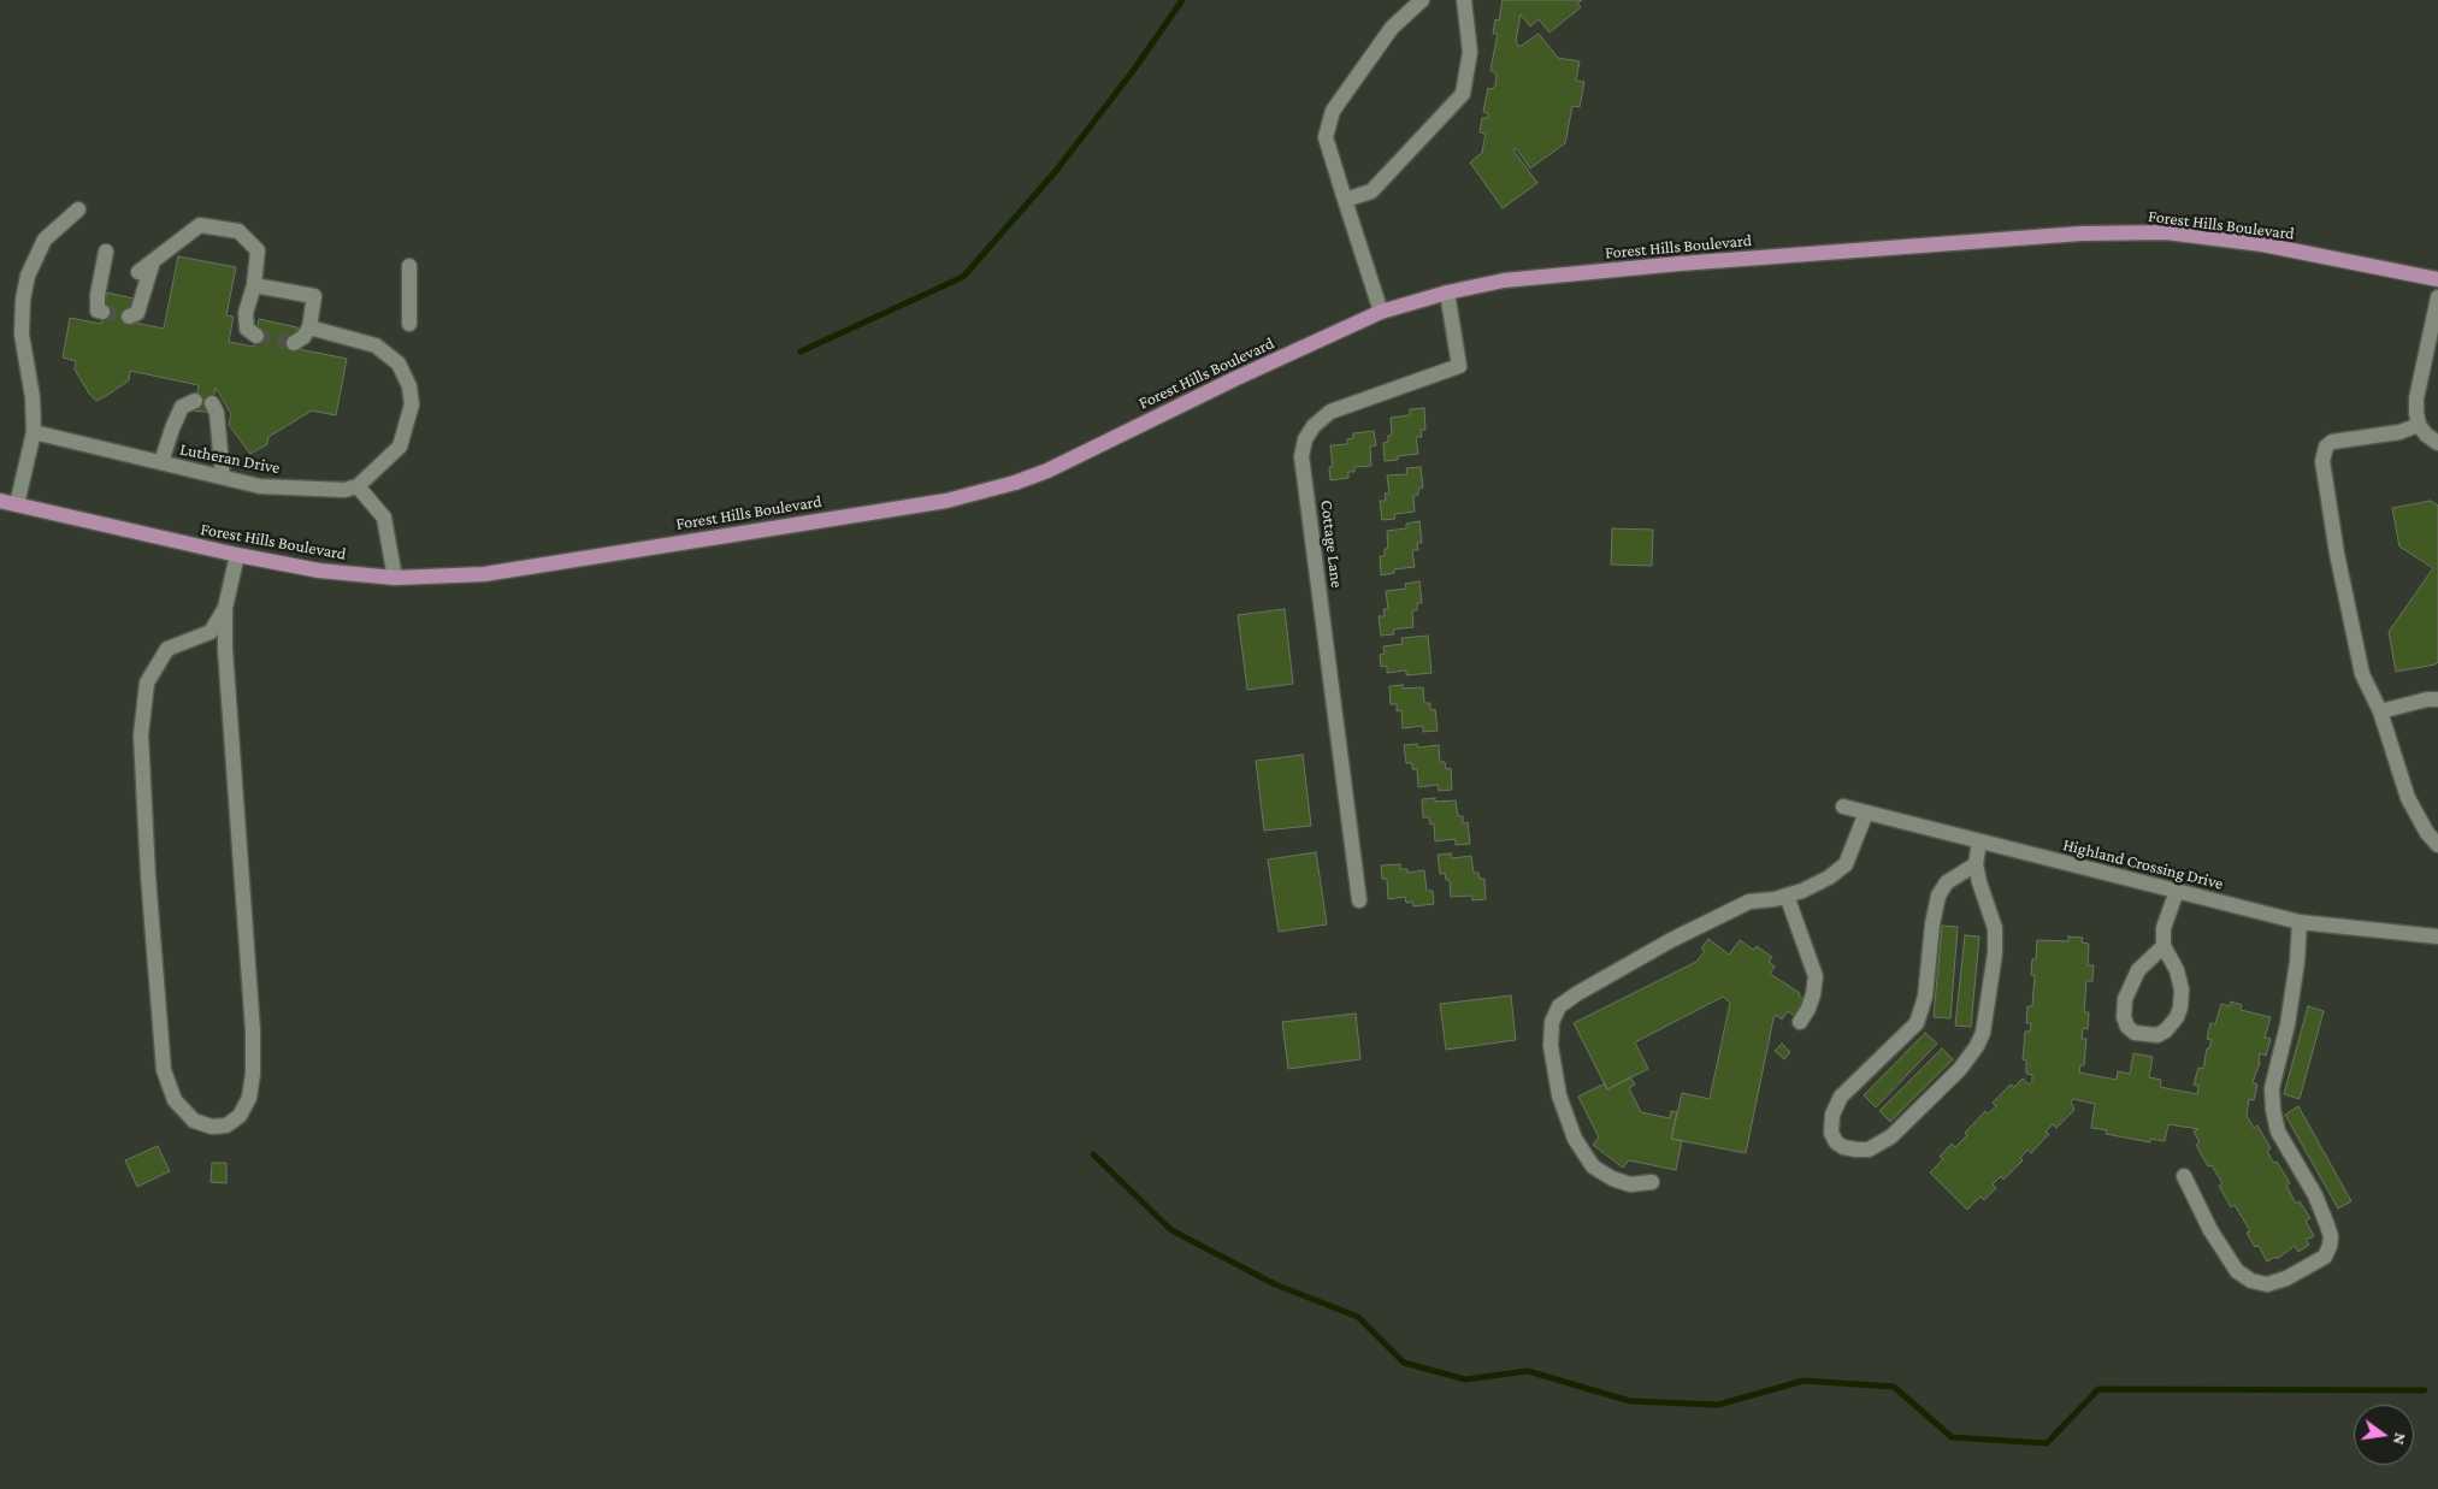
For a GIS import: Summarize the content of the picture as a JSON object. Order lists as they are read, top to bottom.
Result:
{
  "streets": {
    "main road": ["Forest Hills Boulevard"],
    "street": ["Lutheran Drive", "Cottage Lane", "Highland Crossing Drive"]
  },
  "crossings": [
    ["Forest Hills Boulevard", "Cottage Lane"]
  ],
  "north": "right"
}
